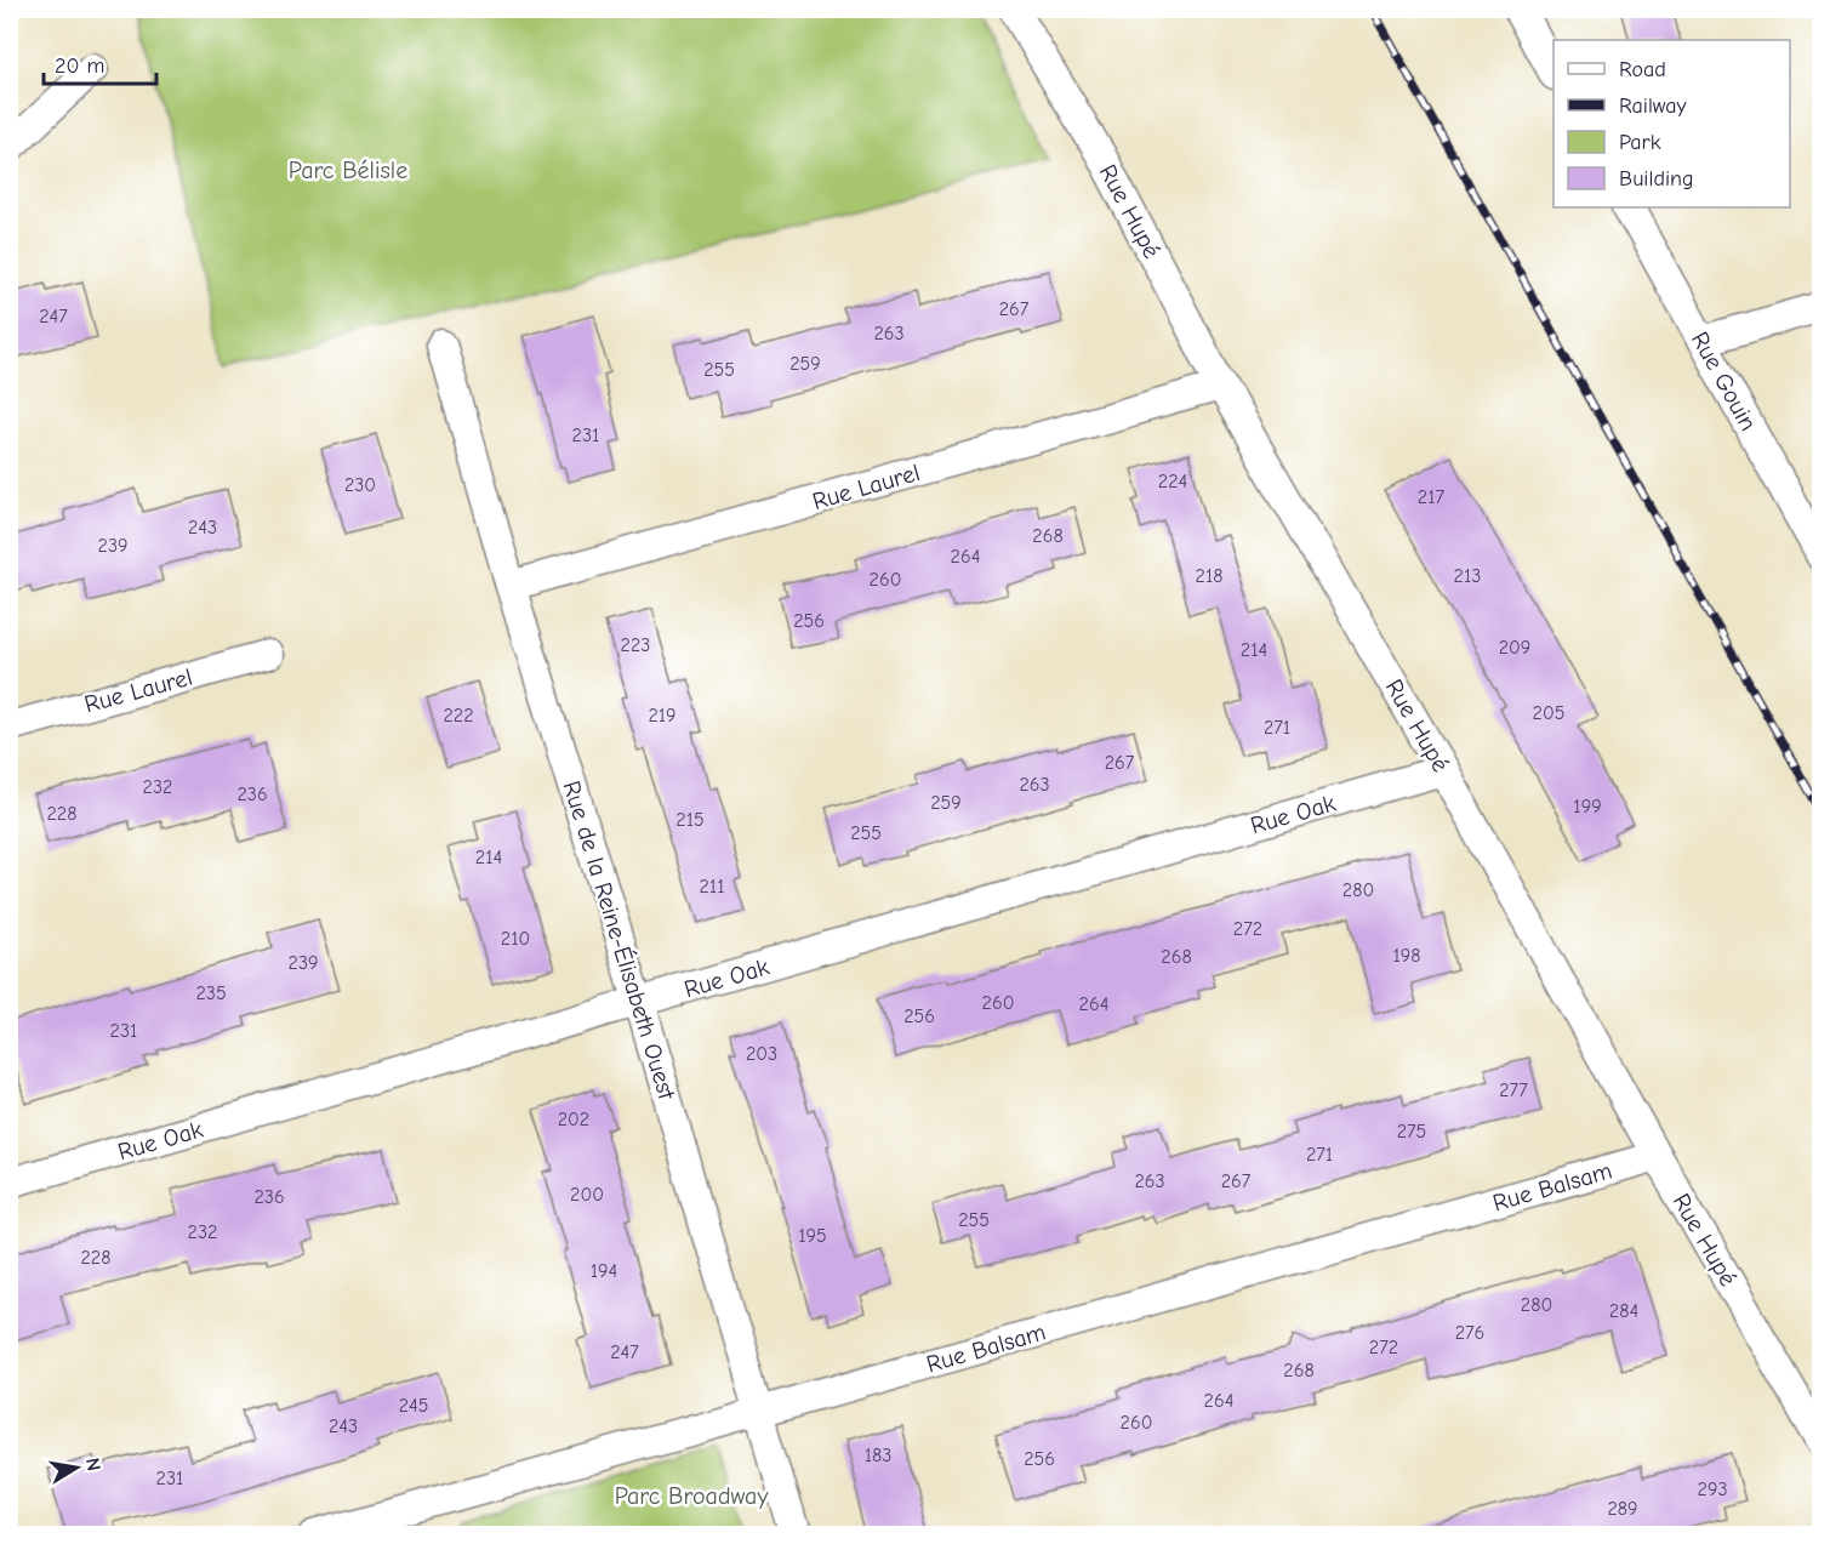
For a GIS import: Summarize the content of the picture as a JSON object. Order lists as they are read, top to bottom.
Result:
{
  "streets": {
    "street": [
      "Rue Hupé",
      "Rue Gouin",
      "Rue Laurel",
      "Rue Oak",
      "Rue de la Reine-Élisabeth Ouest",
      "Rue Balsam"
    ]
  },
  "crossings": [
    ["Rue Hupé", "Rue Laurel"],
    ["Rue Hupé", "Rue Oak"],
    ["Rue Hupé", "Rue Balsam"],
    ["Rue Laurel", "Rue de la Reine-Élisabeth Ouest"],
    ["Rue Oak", "Rue de la Reine-Élisabeth Ouest"],
    ["Rue de la Reine-Élisabeth Ouest", "Rue Balsam"]
  ],
  "parks": ["Parc Bélisle", "Parc Broadway"],
  "house_numbers": [
    "267",
    "247",
    "263",
    "259",
    "255",
    "231",
    "224",
    "230",
    "217",
    "243",
    "268",
    "239",
    "264",
    "218",
    "213",
    "260",
    "256",
    "223",
    "209",
    "214",
    "205",
    "222",
    "219",
    "271",
    "267",
    "263",
    "232",
    "236",
    "259",
    "199",
    "228",
    "215",
    "255",
    "214",
    "211",
    "280",
    "272",
    "210",
    "198",
    "268",
    "239",
    "235",
    "260",
    "264",
    "256",
    "231",
    "203",
    "277",
    "202",
    "275",
    "271",
    "263",
    "267",
    "200",
    "236",
    "255",
    "232",
    "195",
    "228",
    "194",
    "280",
    "284",
    "276",
    "272",
    "247",
    "268",
    "264",
    "245",
    "260",
    "243",
    "183",
    "256",
    "231",
    "293",
    "289"
  ],
  "legend": [
    "Road",
    "Railway",
    "Park",
    "Building"
  ],
  "scale_bar": "20 m",
  "north": "right"
}
